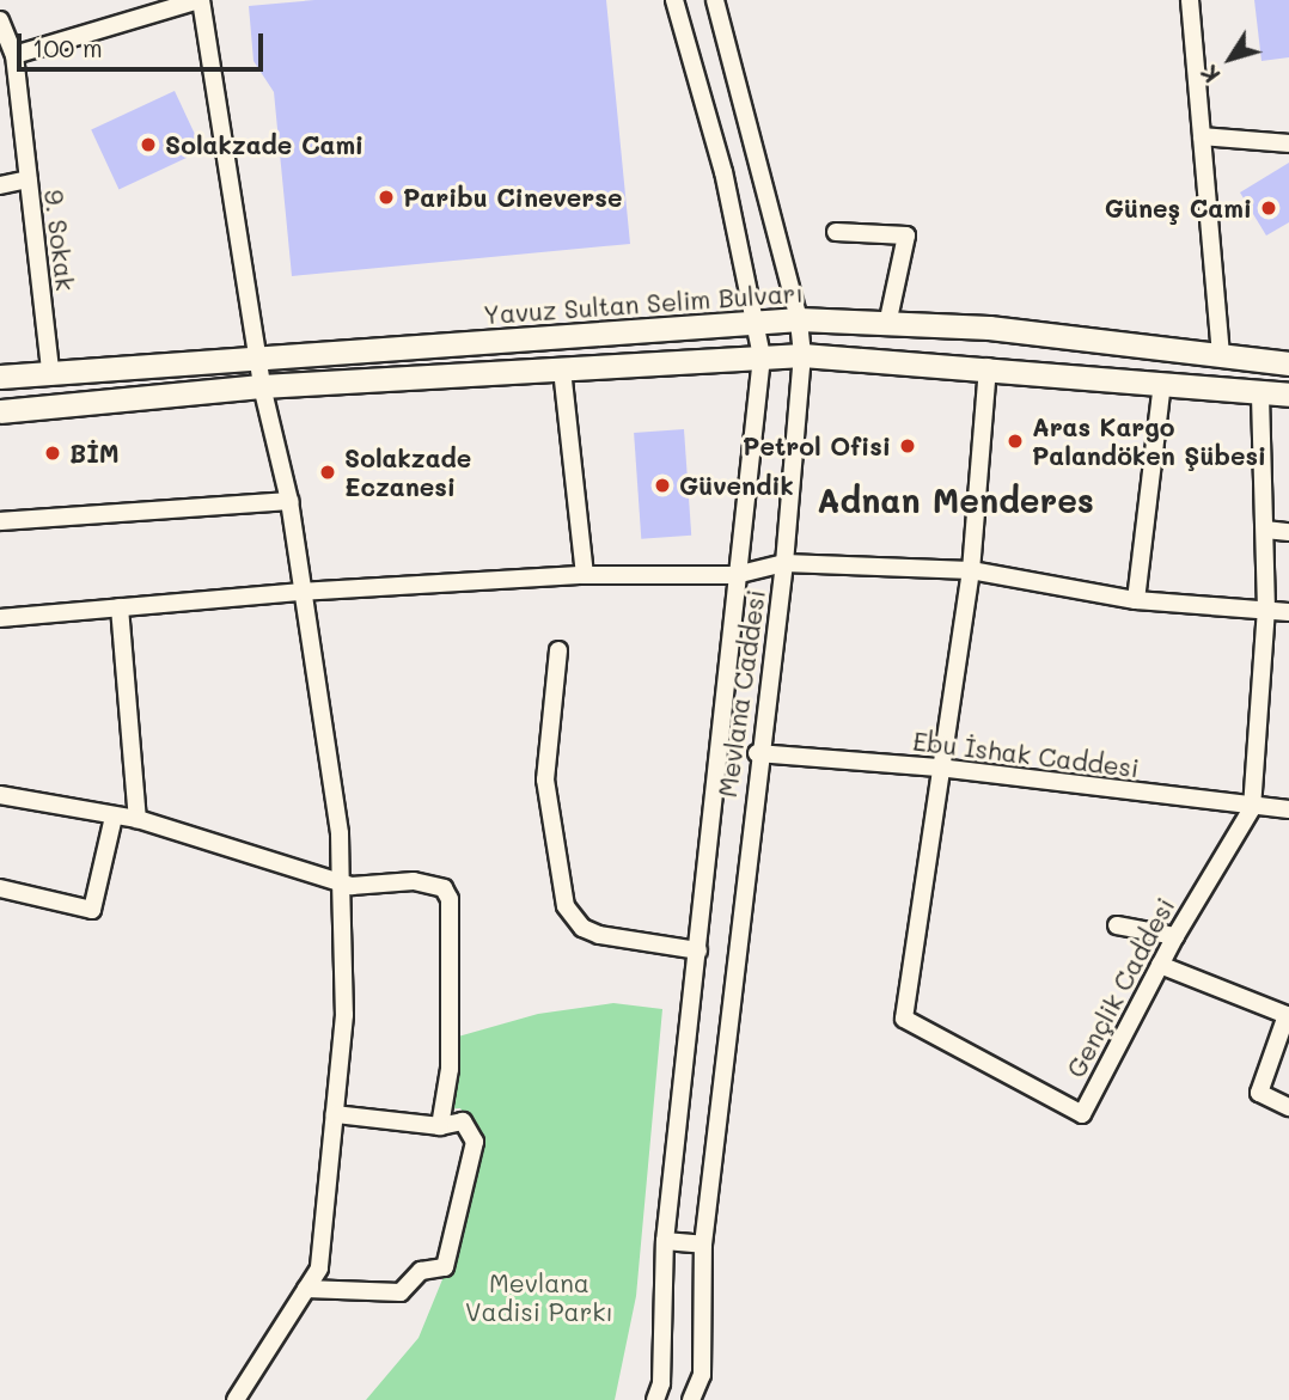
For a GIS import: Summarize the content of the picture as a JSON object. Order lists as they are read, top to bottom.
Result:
{
  "streets": {
    "main road": ["Yavuz Sultan Selim Bulvarı"],
    "street": [
      "9. Sokak",
      "Mevlana Caddesi",
      "Ebu İshak Caddesi",
      "Gençlik Caddesi"
    ]
  },
  "crossings": [
    ["9. Sokak", "Yavuz Sultan Selim Bulvarı"],
    ["Yavuz Sultan Selim Bulvarı", "Mevlana Caddesi"],
    ["Mevlana Caddesi", "Ebu İshak Caddesi"],
    ["Ebu İshak Caddesi", "Gençlik Caddesi"]
  ],
  "districts": ["Adnan Menderes"],
  "parks": ["Mevlana Vadisi Parkı"],
  "places": [
    "Solakzade Cami",
    "Paribu Cineverse",
    "Güneş Cami",
    "Aras Kargo Palandöken Şübesi",
    "Petrol Ofisi",
    "BİM",
    "Solakzade Eczanesi",
    "Güvendik"
  ],
  "scale_bar": "100 m",
  "north": "bottom left"
}
